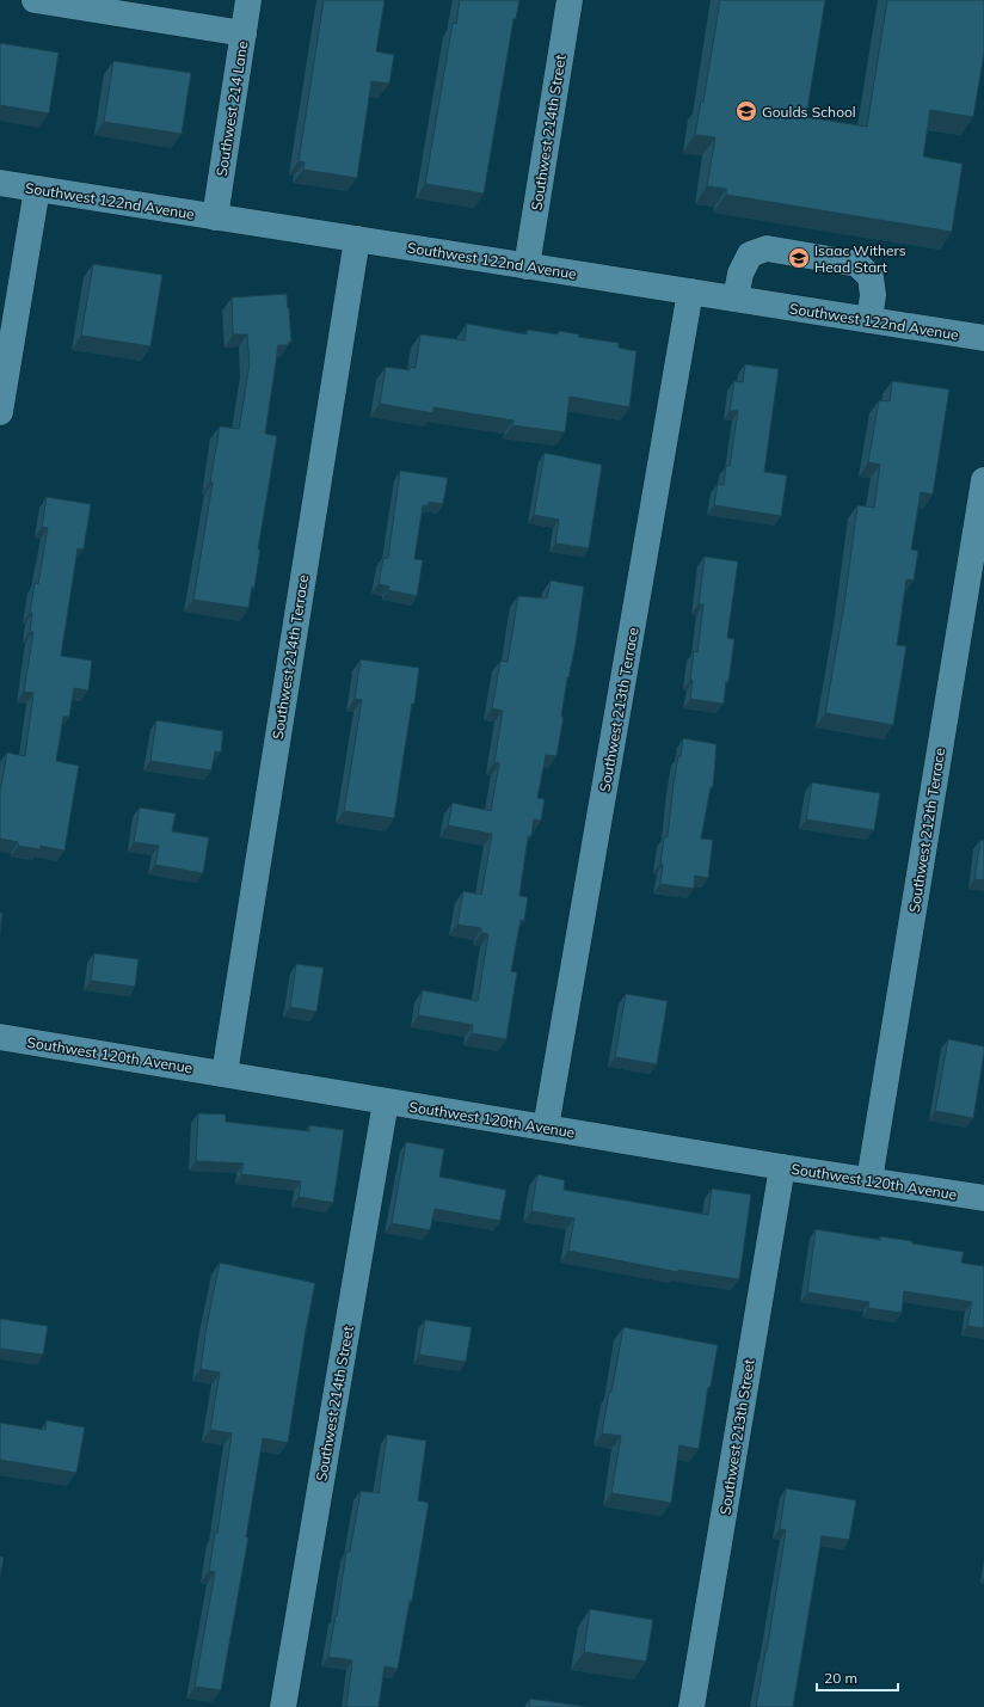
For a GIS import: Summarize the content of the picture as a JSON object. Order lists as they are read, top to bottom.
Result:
{
  "streets": {
    "street": [
      "Southwest 214 Lane",
      "Southwest 214th Street",
      "Southwest 122nd Avenue",
      "Southwest 214th Terrace",
      "Southwest 213th Terrace",
      "Southwest 212th Terrace",
      "Southwest 120th Avenue",
      "Southwest 213th Street"
    ]
  },
  "crossings": [
    ["Southwest 214 Lane", "Southwest 122nd Avenue"],
    ["Southwest 214th Street", "Southwest 122nd Avenue"],
    ["Southwest 214th Street", "Southwest 120th Avenue"],
    ["Southwest 122nd Avenue", "Southwest 214th Terrace"],
    ["Southwest 122nd Avenue", "Southwest 213th Terrace"],
    ["Southwest 214th Terrace", "Southwest 120th Avenue"],
    ["Southwest 213th Terrace", "Southwest 120th Avenue"],
    ["Southwest 212th Terrace", "Southwest 120th Avenue"],
    ["Southwest 120th Avenue", "Southwest 213th Street"]
  ],
  "places": {
    "school or university": ["Goulds School", "Isaac Withers Head Start"]
  },
  "scale_bar": "20 m"
}
